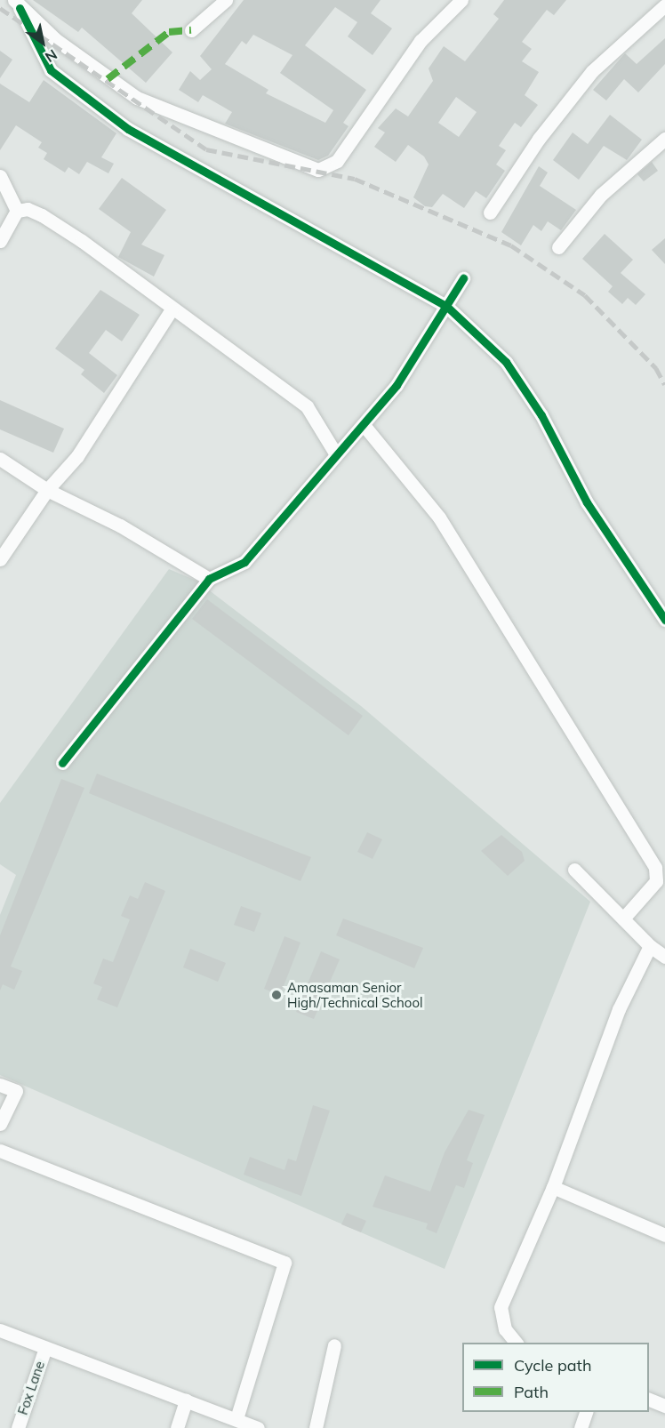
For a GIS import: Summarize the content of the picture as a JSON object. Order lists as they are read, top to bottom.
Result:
{
  "streets": {
    "street": ["Fox Lane"]
  },
  "places": ["Amasaman Senior High/Technical School"],
  "legend": ["Cycle path", "Path"],
  "north": "bottom right"
}
